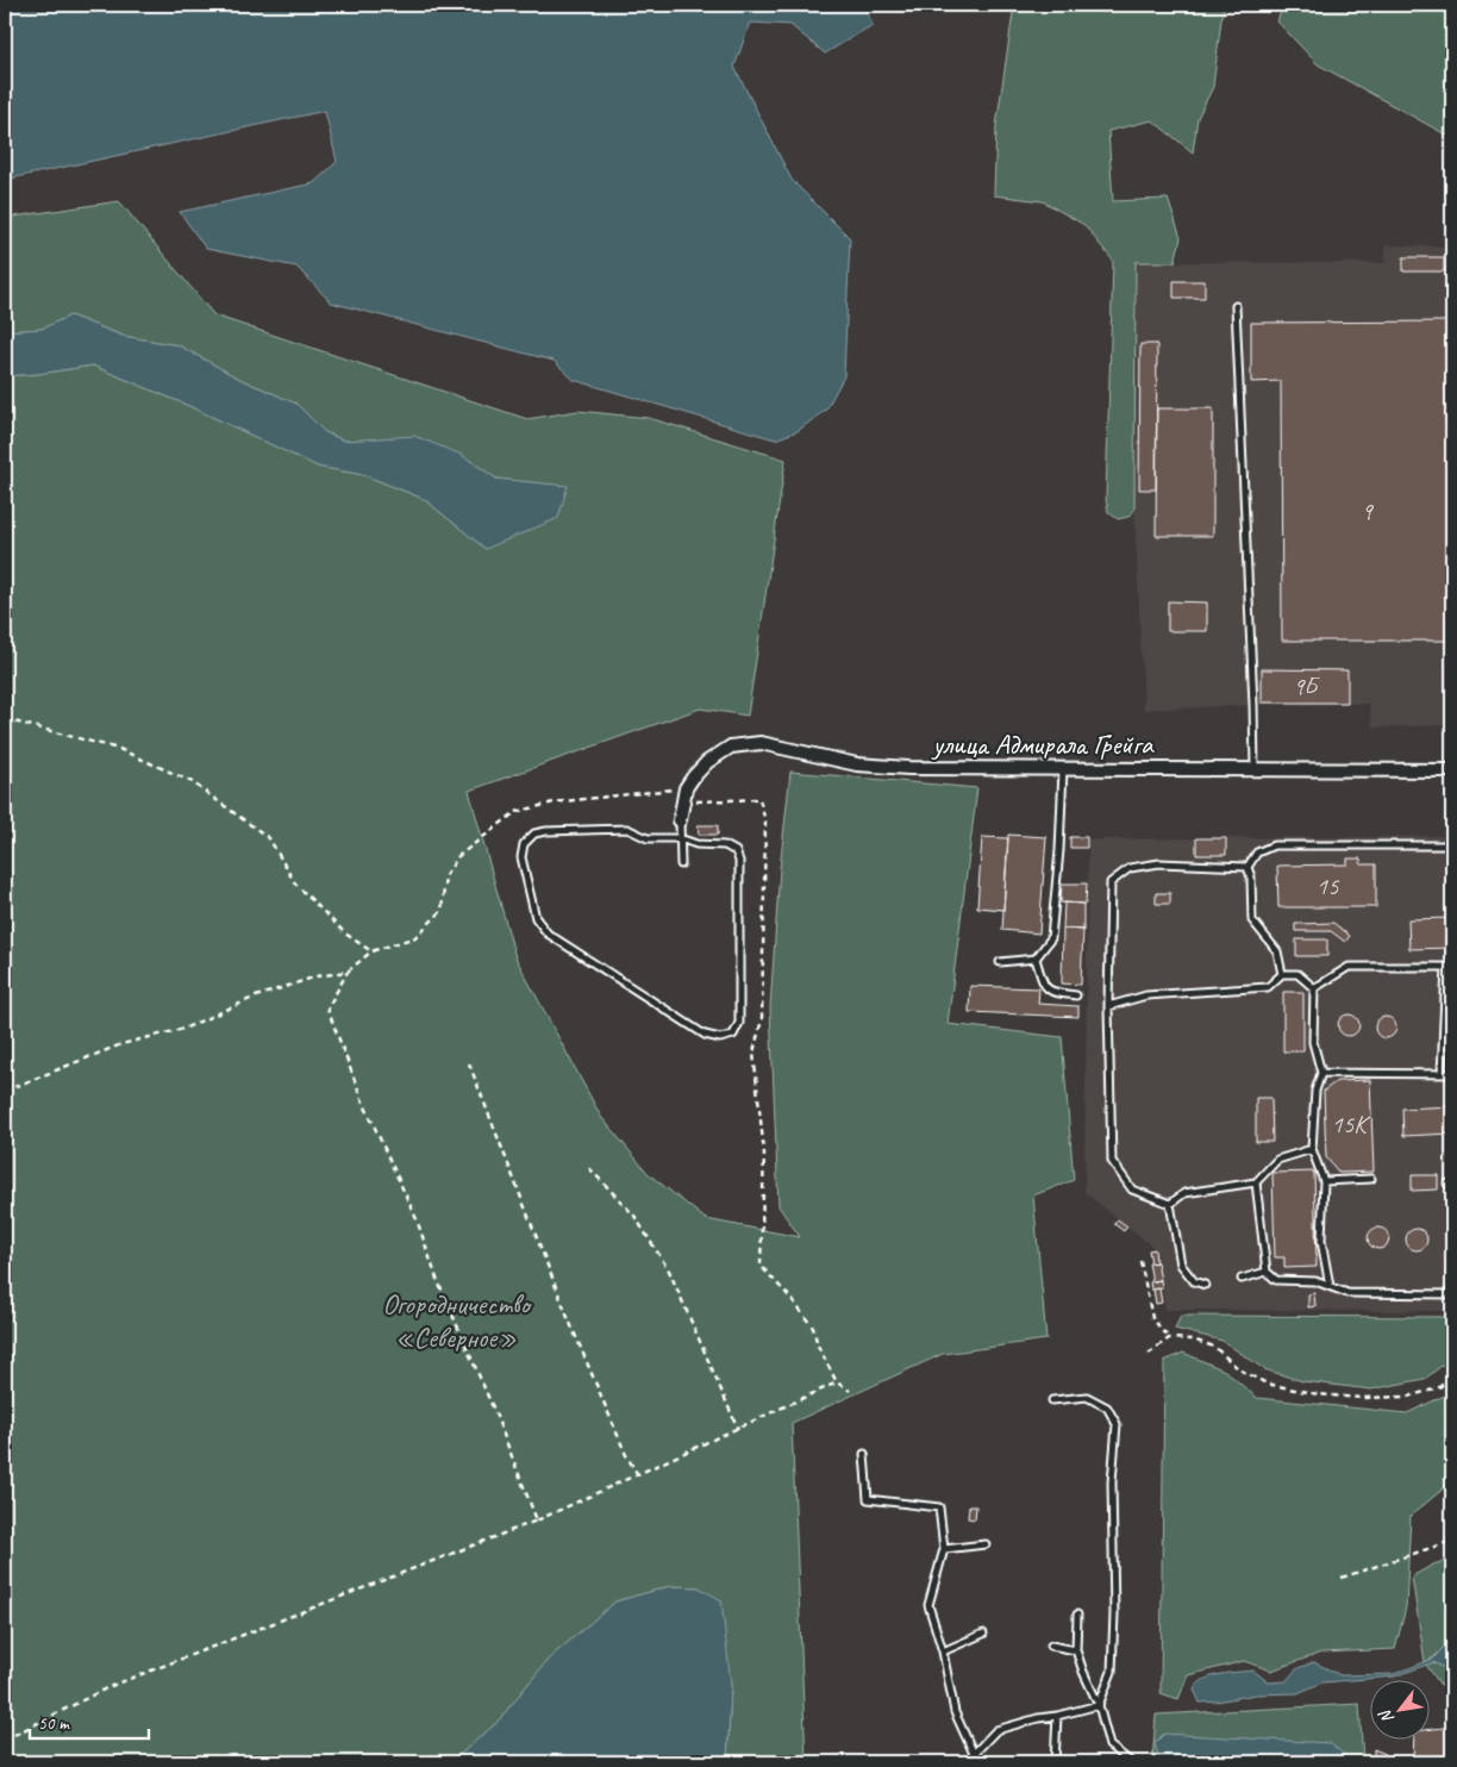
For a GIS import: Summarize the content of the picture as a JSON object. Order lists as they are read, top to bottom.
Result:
{
  "streets": {
    "street": ["улица Адмирала Грейга"]
  },
  "parks": ["Огородничество «Северное»"],
  "house_numbers": [
    "9",
    "9Б",
    "15",
    "15К"
  ],
  "scale_bar": "50 m",
  "north": "bottom left"
}
